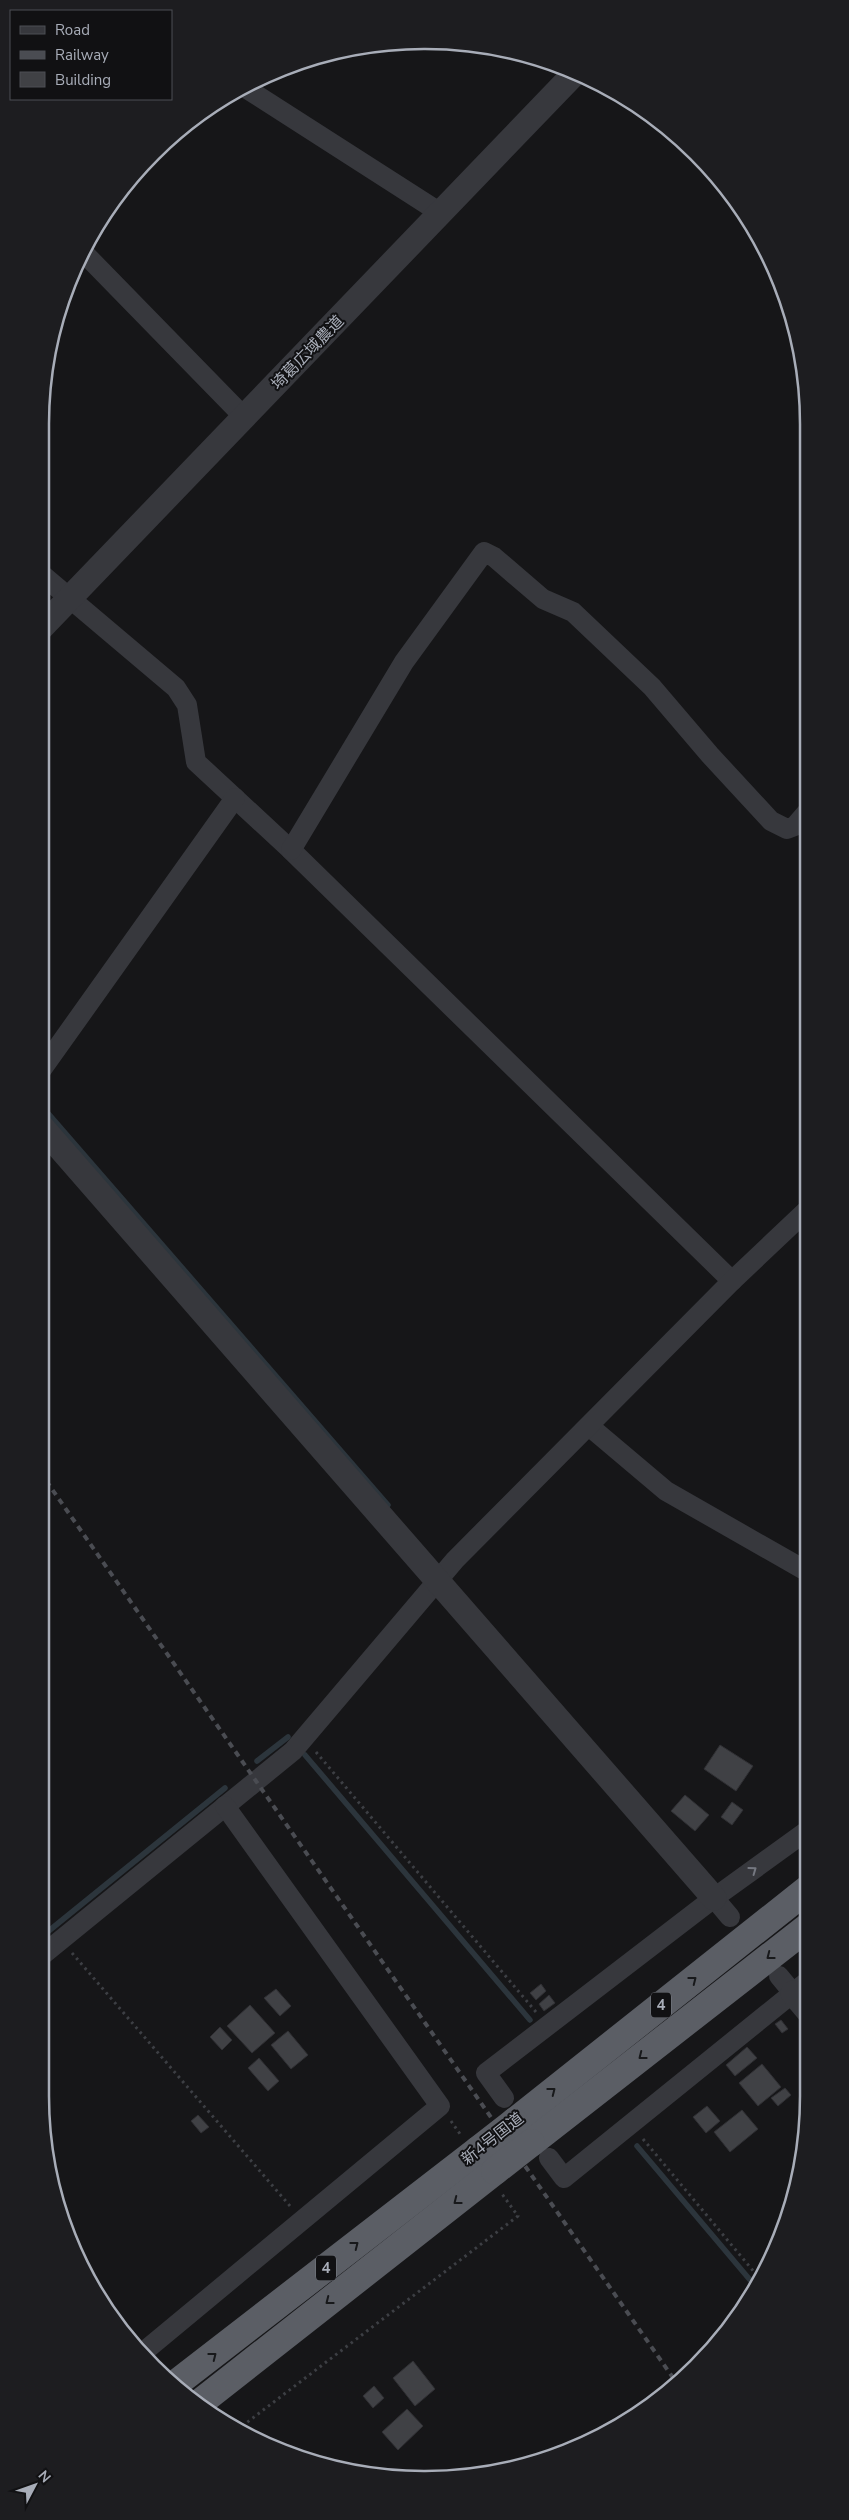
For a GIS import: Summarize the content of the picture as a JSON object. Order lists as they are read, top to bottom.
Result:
{
  "streets": {
    "highway": ["4", "新4号国道"],
    "street": ["埼葛広域農道"]
  },
  "legend": ["Road", "Railway", "Building"],
  "north": "top right"
}
